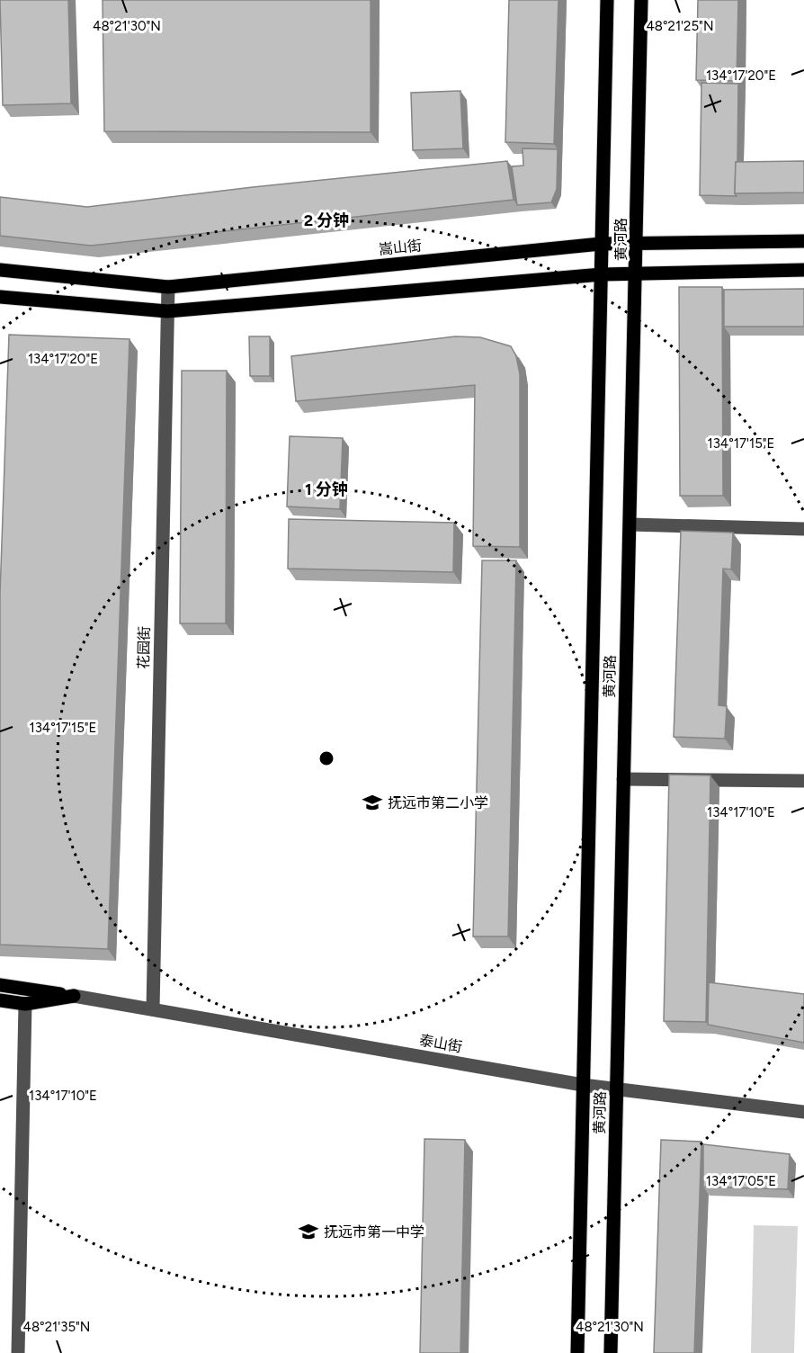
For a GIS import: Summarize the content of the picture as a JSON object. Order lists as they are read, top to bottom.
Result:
{
  "streets": {
    "main road": ["黄河路", "嵩山街", "泰山街"],
    "street": ["花园街"]
  },
  "crossings": [
    ["黄河路", "嵩山街"],
    ["黄河路", "泰山街"],
    ["嵩山街", "花园街"],
    ["花园街", "泰山街"]
  ],
  "places": {
    "school or university": ["抚远市第二小学", "抚远市第一中学"]
  },
  "coordinates": [
    "48°21'30\"N",
    "48°21'25\"N",
    "134°17'20\"E",
    "134°17'15\"E",
    "134°17'10\"E",
    "134°17'05\"E",
    "48°21'35\"N"
  ],
  "rings": ["2 分钟", "1 分钟"]
}
